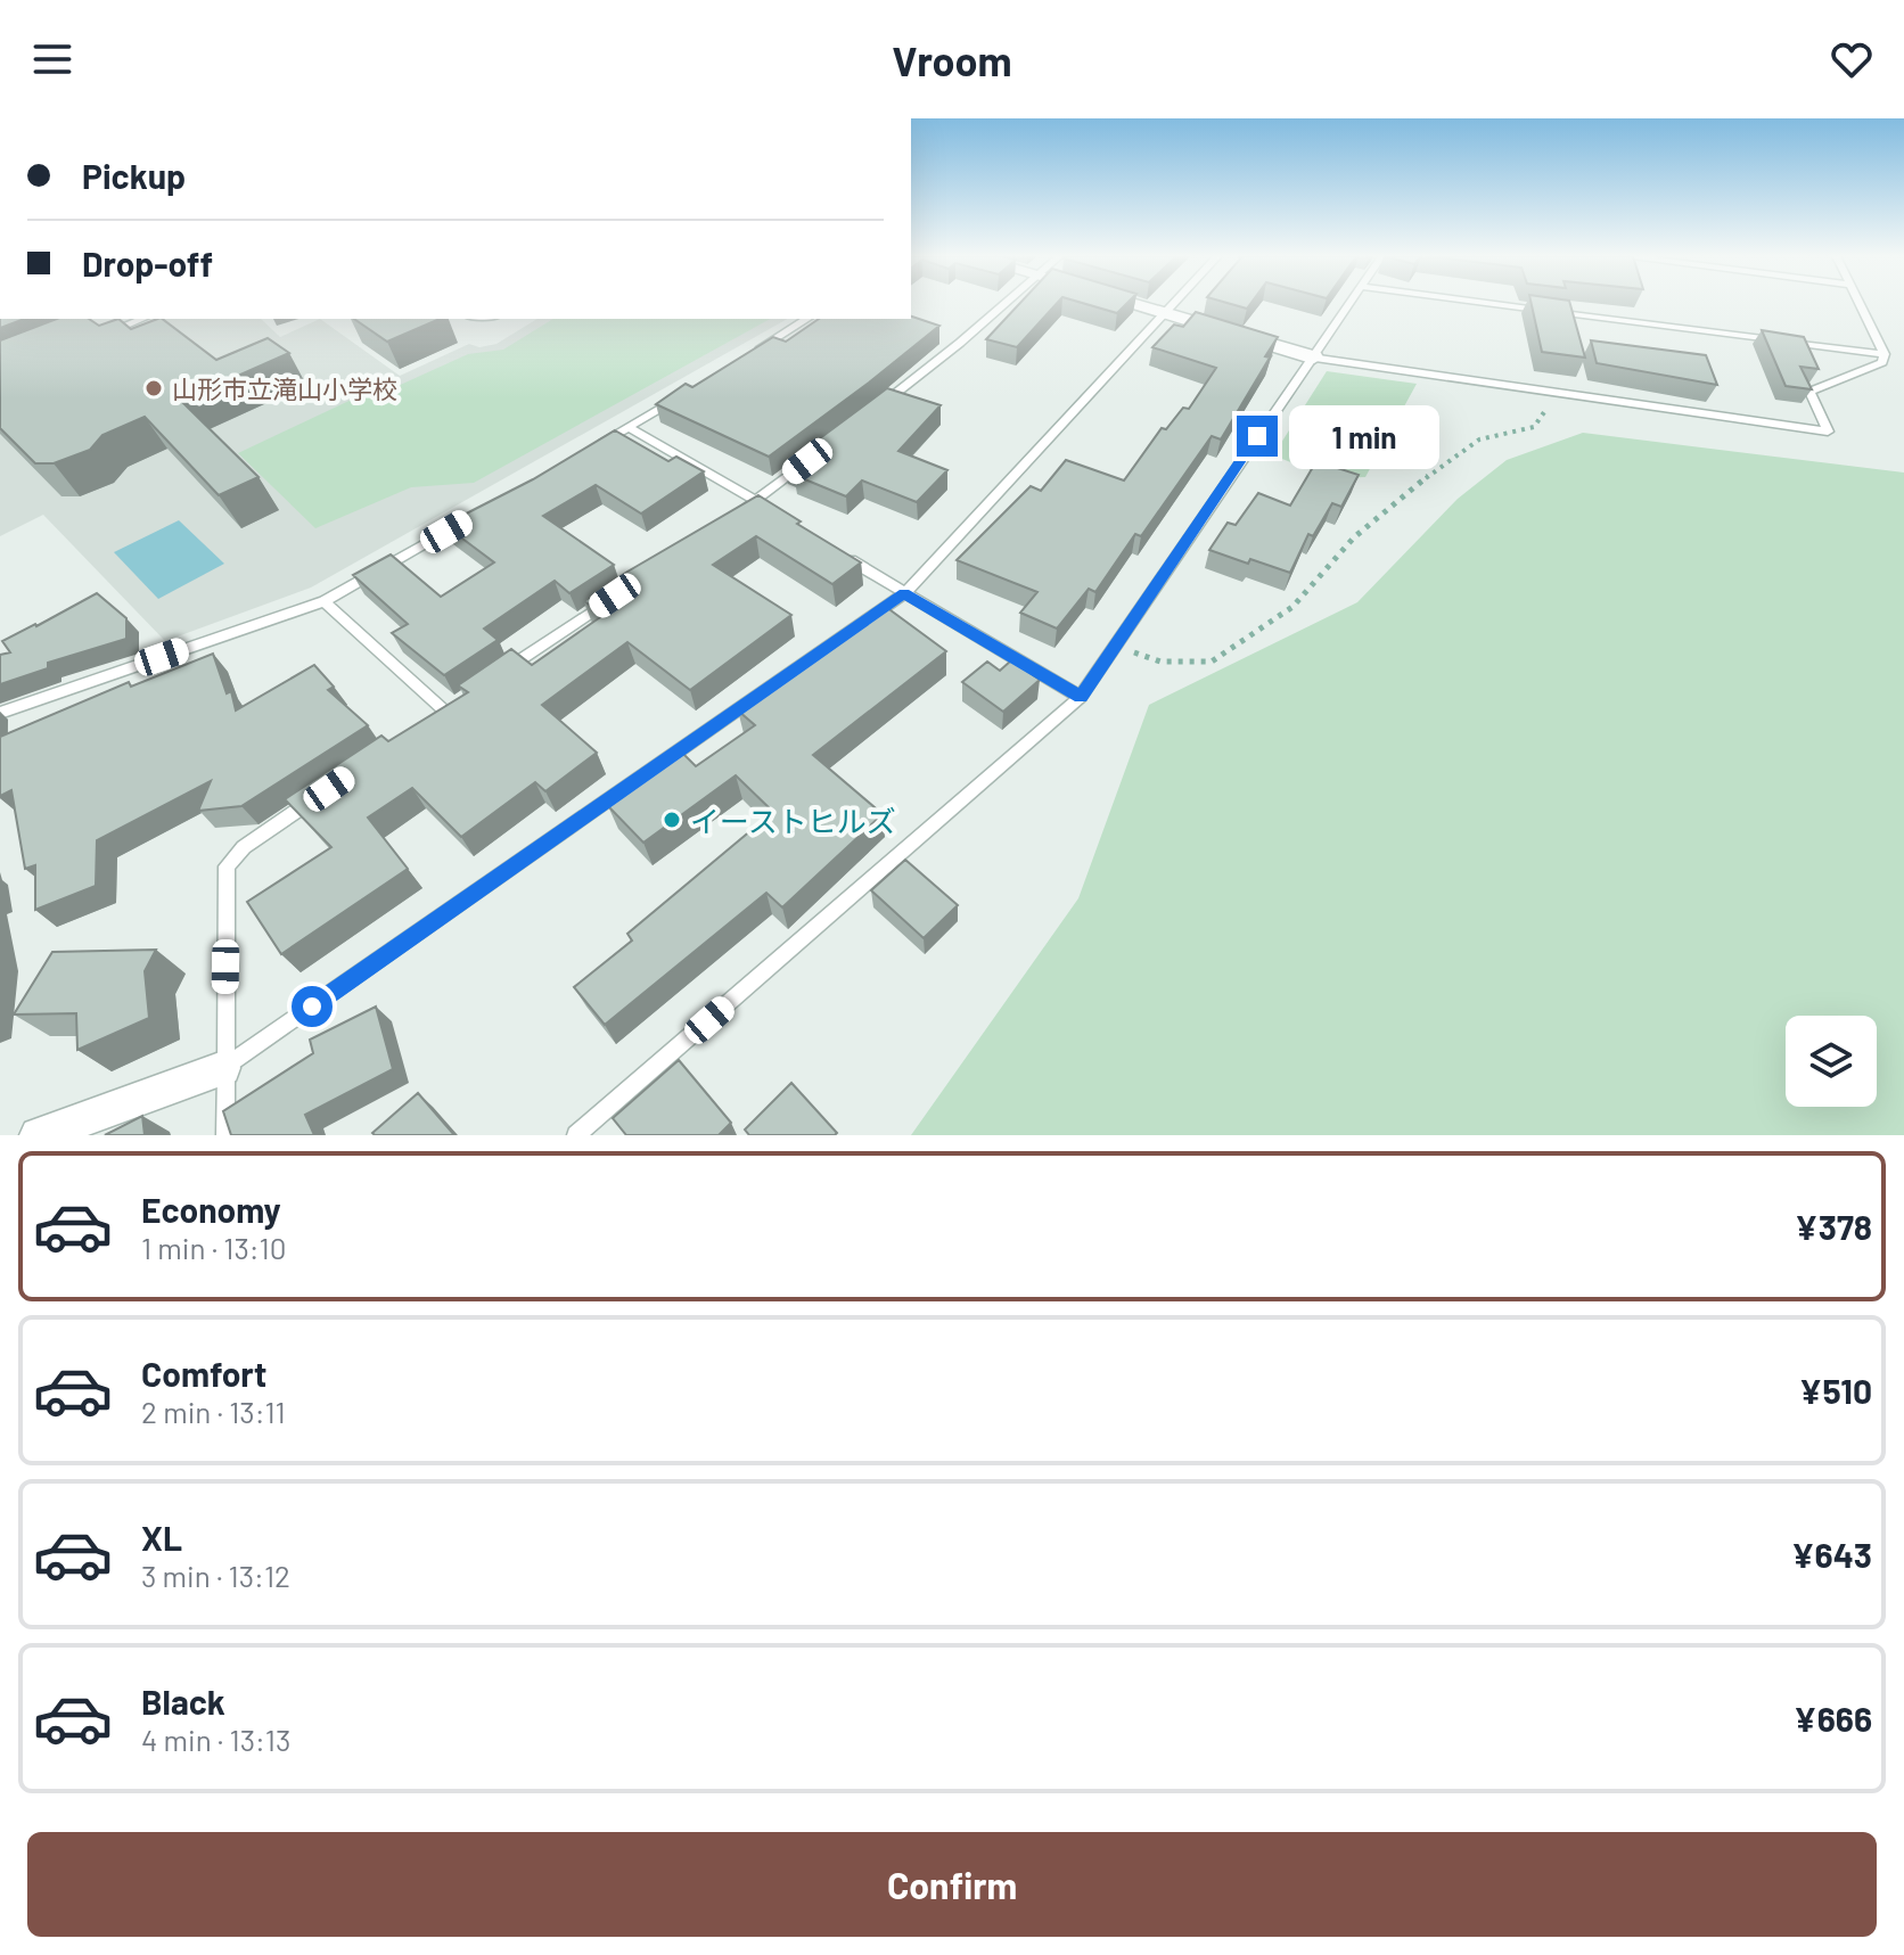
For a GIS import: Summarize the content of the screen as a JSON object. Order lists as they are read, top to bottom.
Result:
{
  "places": ["山形市立滝山小学校", "イーストヒルズ"],
  "page": {
    "header": "Vroom",
    "banner": ["Pickup", "Drop-off"],
    "bubble": "1 min",
    "list": [
      {
        "name": "Economy",
        "note": "1 min · 13:10",
        "value": "¥378"
      },
      {
        "name": "Comfort",
        "note": "2 min · 13:11",
        "value": "¥510"
      },
      {
        "name": "XL",
        "note": "3 min · 13:12",
        "value": "¥643"
      },
      {
        "name": "Black",
        "note": "4 min · 13:13",
        "value": "¥666"
      }
    ],
    "buttons": "Confirm"
  }
}
